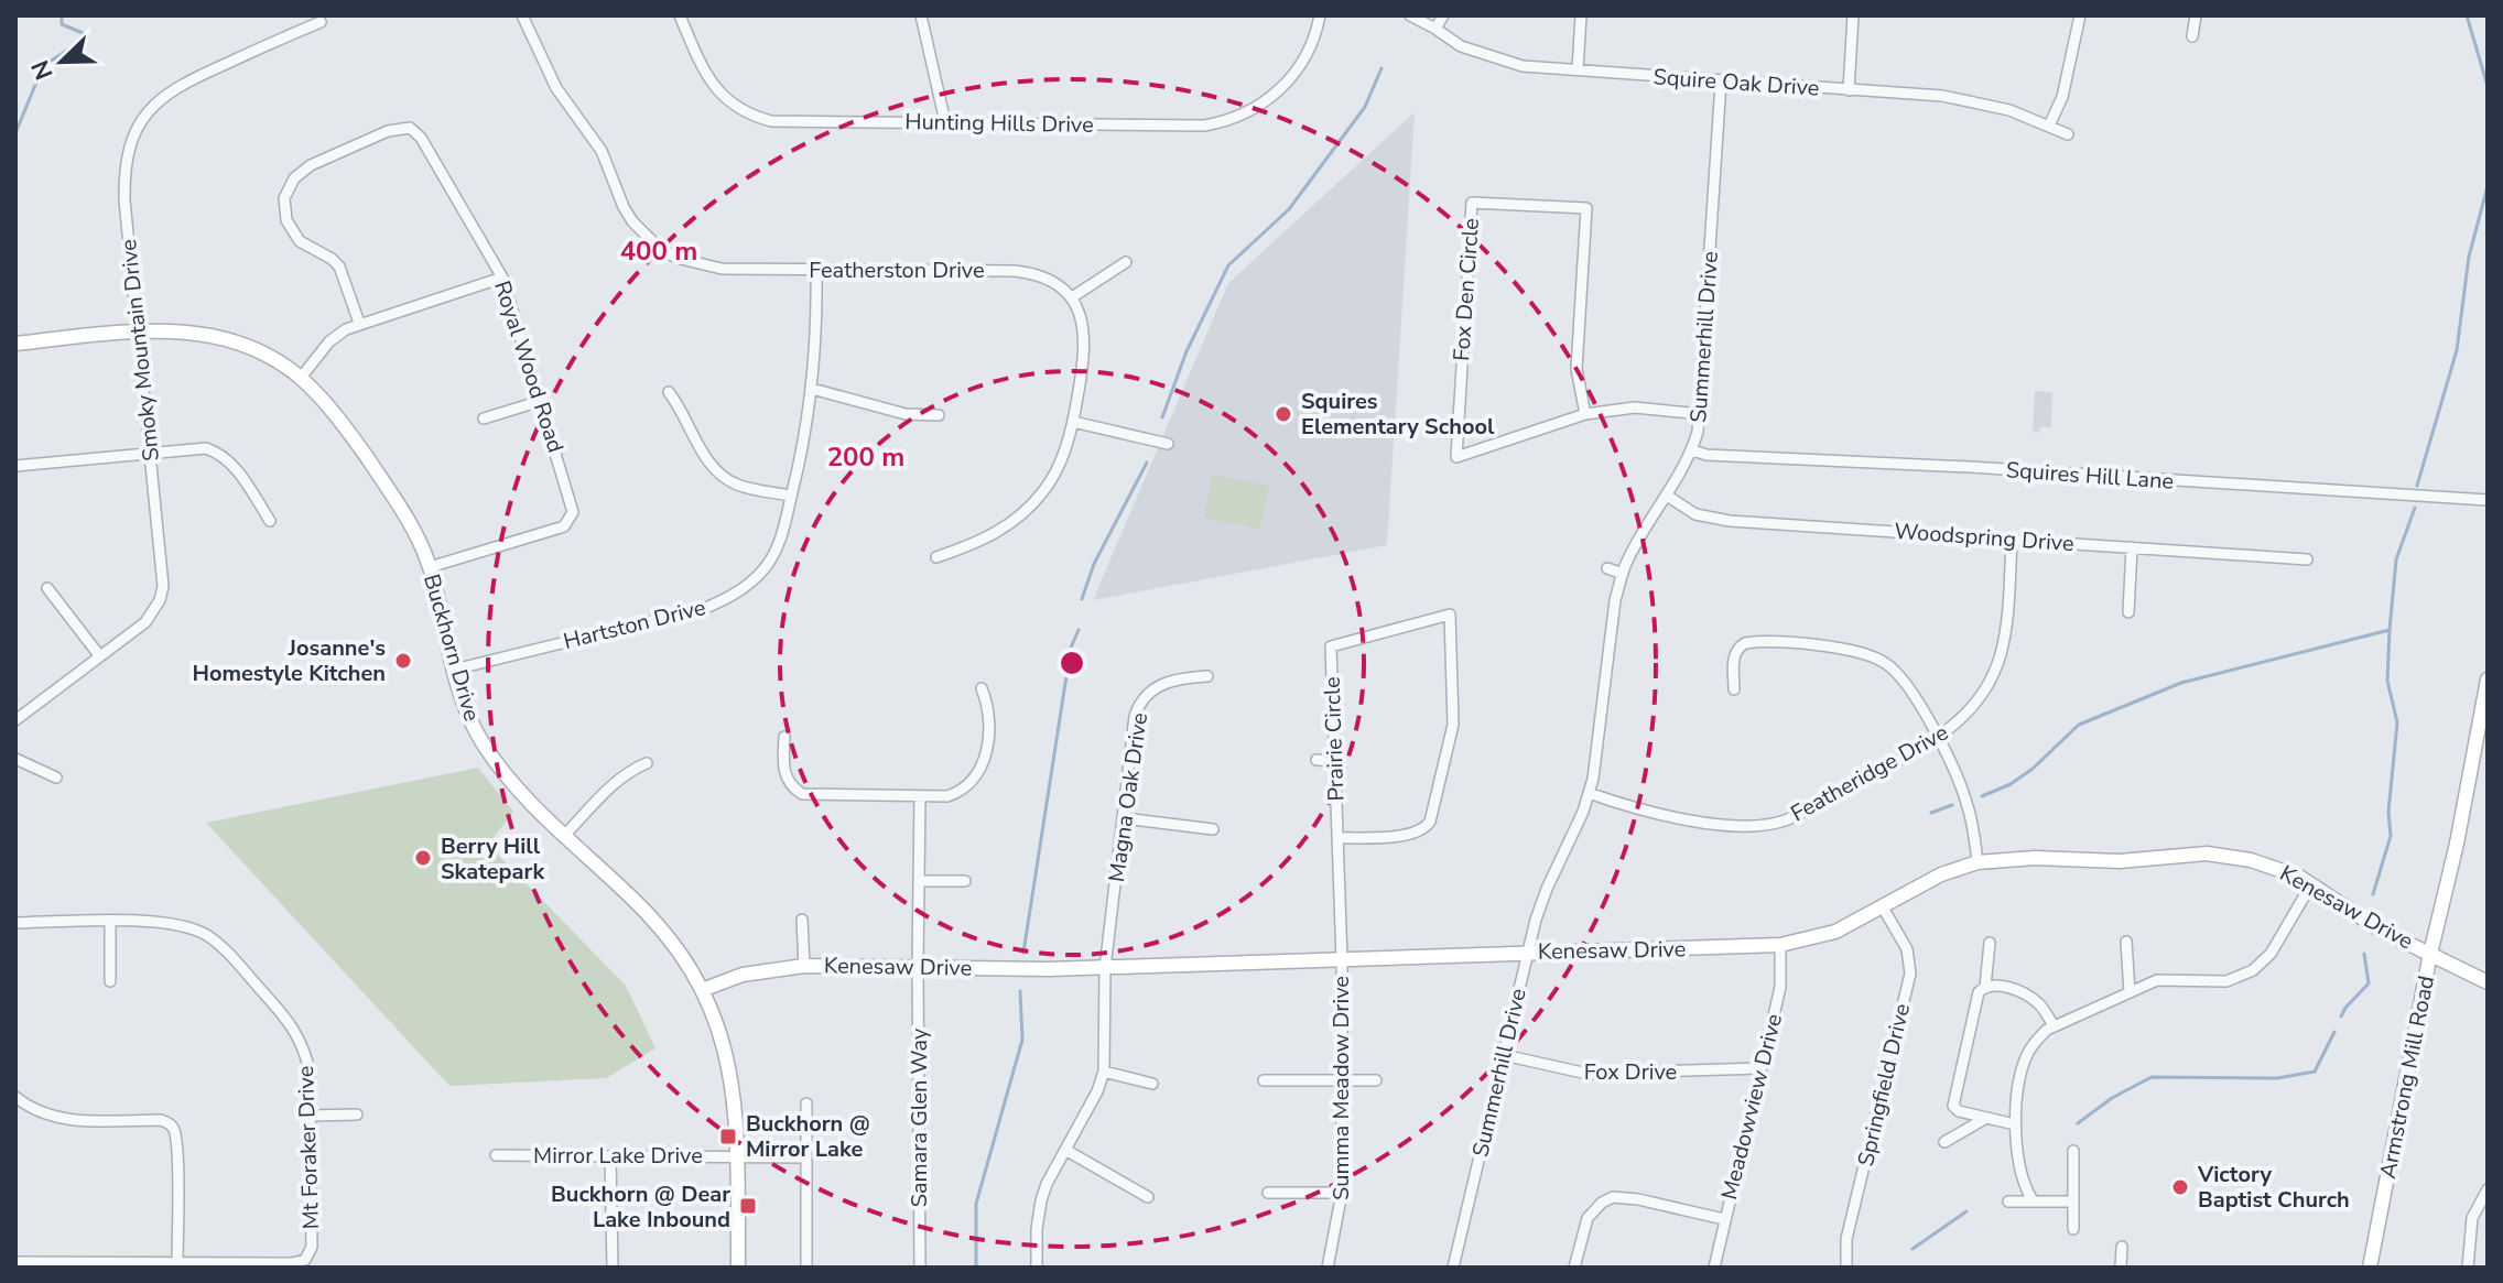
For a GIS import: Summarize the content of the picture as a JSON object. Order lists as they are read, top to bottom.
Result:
{
  "streets": {
    "street": [
      "Squire Oak Drive",
      "Hunting Hills Drive",
      "Featherston Drive",
      "Fox Den Circle",
      "Summerhill Drive",
      "Smoky Mountain Drive",
      "Royal Wood Road",
      "Squires Hill Lane",
      "Woodspring Drive",
      "Hartston Drive",
      "Buckhorn Drive",
      "Prairie Circle",
      "Featheridge Drive",
      "Magna Oak Drive",
      "Kenesaw Drive",
      "Fox Drive",
      "Armstrong Mill Road",
      "Springfield Drive",
      "Summa Meadow Drive",
      "Meadowview Drive",
      "Samara Glen Way",
      "Mt Foraker Drive",
      "Mirror Lake Drive"
    ]
  },
  "crossings": [
    ["Squire Oak Drive", "Summerhill Drive"],
    ["Featherston Drive", "Hartston Drive"],
    ["Fox Den Circle", "Summerhill Drive"],
    ["Summerhill Drive", "Squires Hill Lane"],
    ["Summerhill Drive", "Woodspring Drive"],
    ["Summerhill Drive", "Featheridge Drive"],
    ["Summerhill Drive", "Kenesaw Drive"],
    ["Summerhill Drive", "Fox Drive"],
    ["Smoky Mountain Drive", "Buckhorn Drive"],
    ["Royal Wood Road", "Buckhorn Drive"],
    ["Woodspring Drive", "Featheridge Drive"],
    ["Hartston Drive", "Buckhorn Drive"],
    ["Buckhorn Drive", "Kenesaw Drive"],
    ["Buckhorn Drive", "Mirror Lake Drive"],
    ["Prairie Circle", "Kenesaw Drive"],
    ["Prairie Circle", "Summa Meadow Drive"],
    ["Magna Oak Drive", "Kenesaw Drive"],
    ["Kenesaw Drive", "Armstrong Mill Road"],
    ["Kenesaw Drive", "Springfield Drive"],
    ["Kenesaw Drive", "Summa Meadow Drive"],
    ["Kenesaw Drive", "Meadowview Drive"],
    ["Kenesaw Drive", "Samara Glen Way"],
    ["Fox Drive", "Meadowview Drive"]
  ],
  "places": {
    "other": [
      "Squires Elementary School",
      "Josanne's Homestyle Kitchen",
      "Berry Hill Skatepark",
      "Victory Baptist Church"
    ],
    "transit": ["Buckhorn @ Mirror Lake", "Buckhorn @ Dear Lake Inbound"]
  },
  "north": "bottom left",
  "rings": ["400 m", "200 m"]
}
